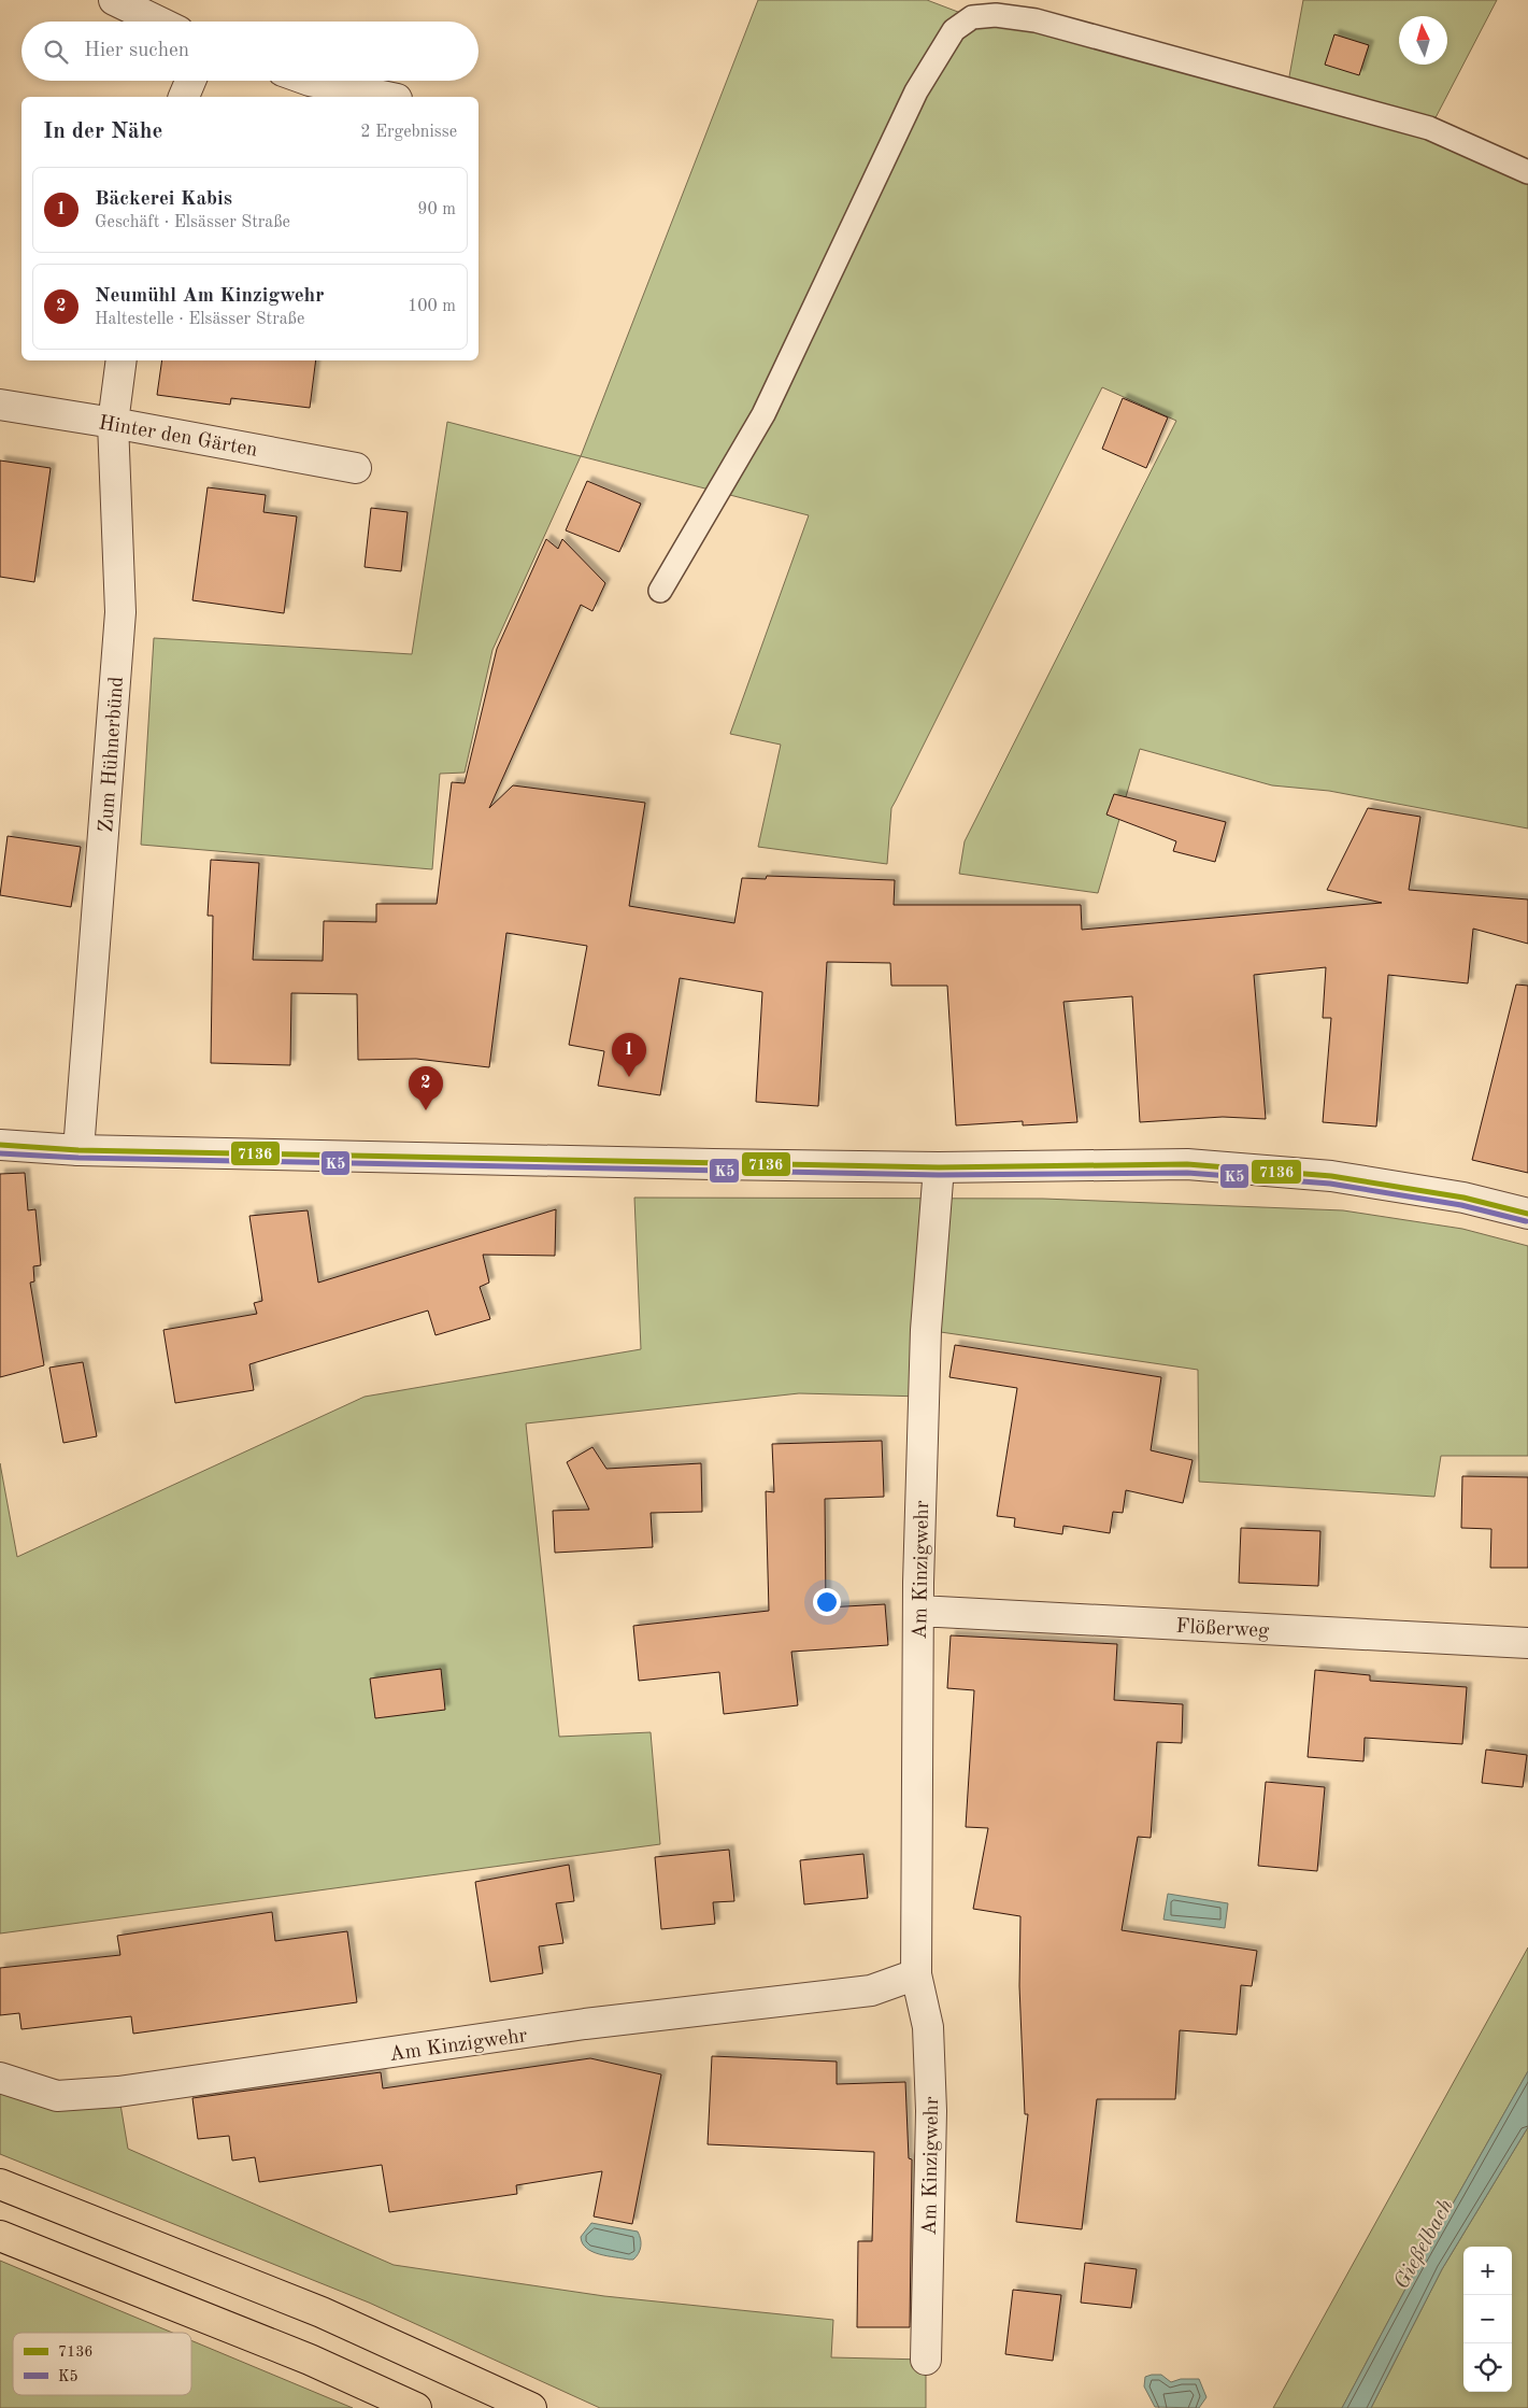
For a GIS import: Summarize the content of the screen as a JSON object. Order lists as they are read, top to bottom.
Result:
{
  "streets": {
    "street": [
      "Hinter den Gärten",
      "Zum Hühnerbünd",
      "Am Kinzigwehr",
      "Flößerweg"
    ]
  },
  "crossings": [
    ["Hinter den Gärten", "Zum Hühnerbünd"],
    ["Am Kinzigwehr", "Flößerweg"]
  ],
  "water": ["Gießelbach"],
  "lines": ["transit line 7136", "transit line K5"],
  "legend": ["7136", "K5"],
  "north": "top",
  "page": {
    "search": "Hier suchen",
    "heading": ["In der Nähe", "2 Ergebnisse"],
    "list": [
      {
        "mark": "1",
        "name": "Bäckerei Kabis",
        "note": "Geschäft · Elsässer Straße",
        "value": "90 m"
      },
      {
        "mark": "2",
        "name": "Neumühl Am Kinzigwehr",
        "note": "Haltestelle · Elsässer Straße",
        "value": "100 m"
      }
    ],
    "pins": ["1", "2"],
    "map_buttons": ["+", "−"]
  }
}
